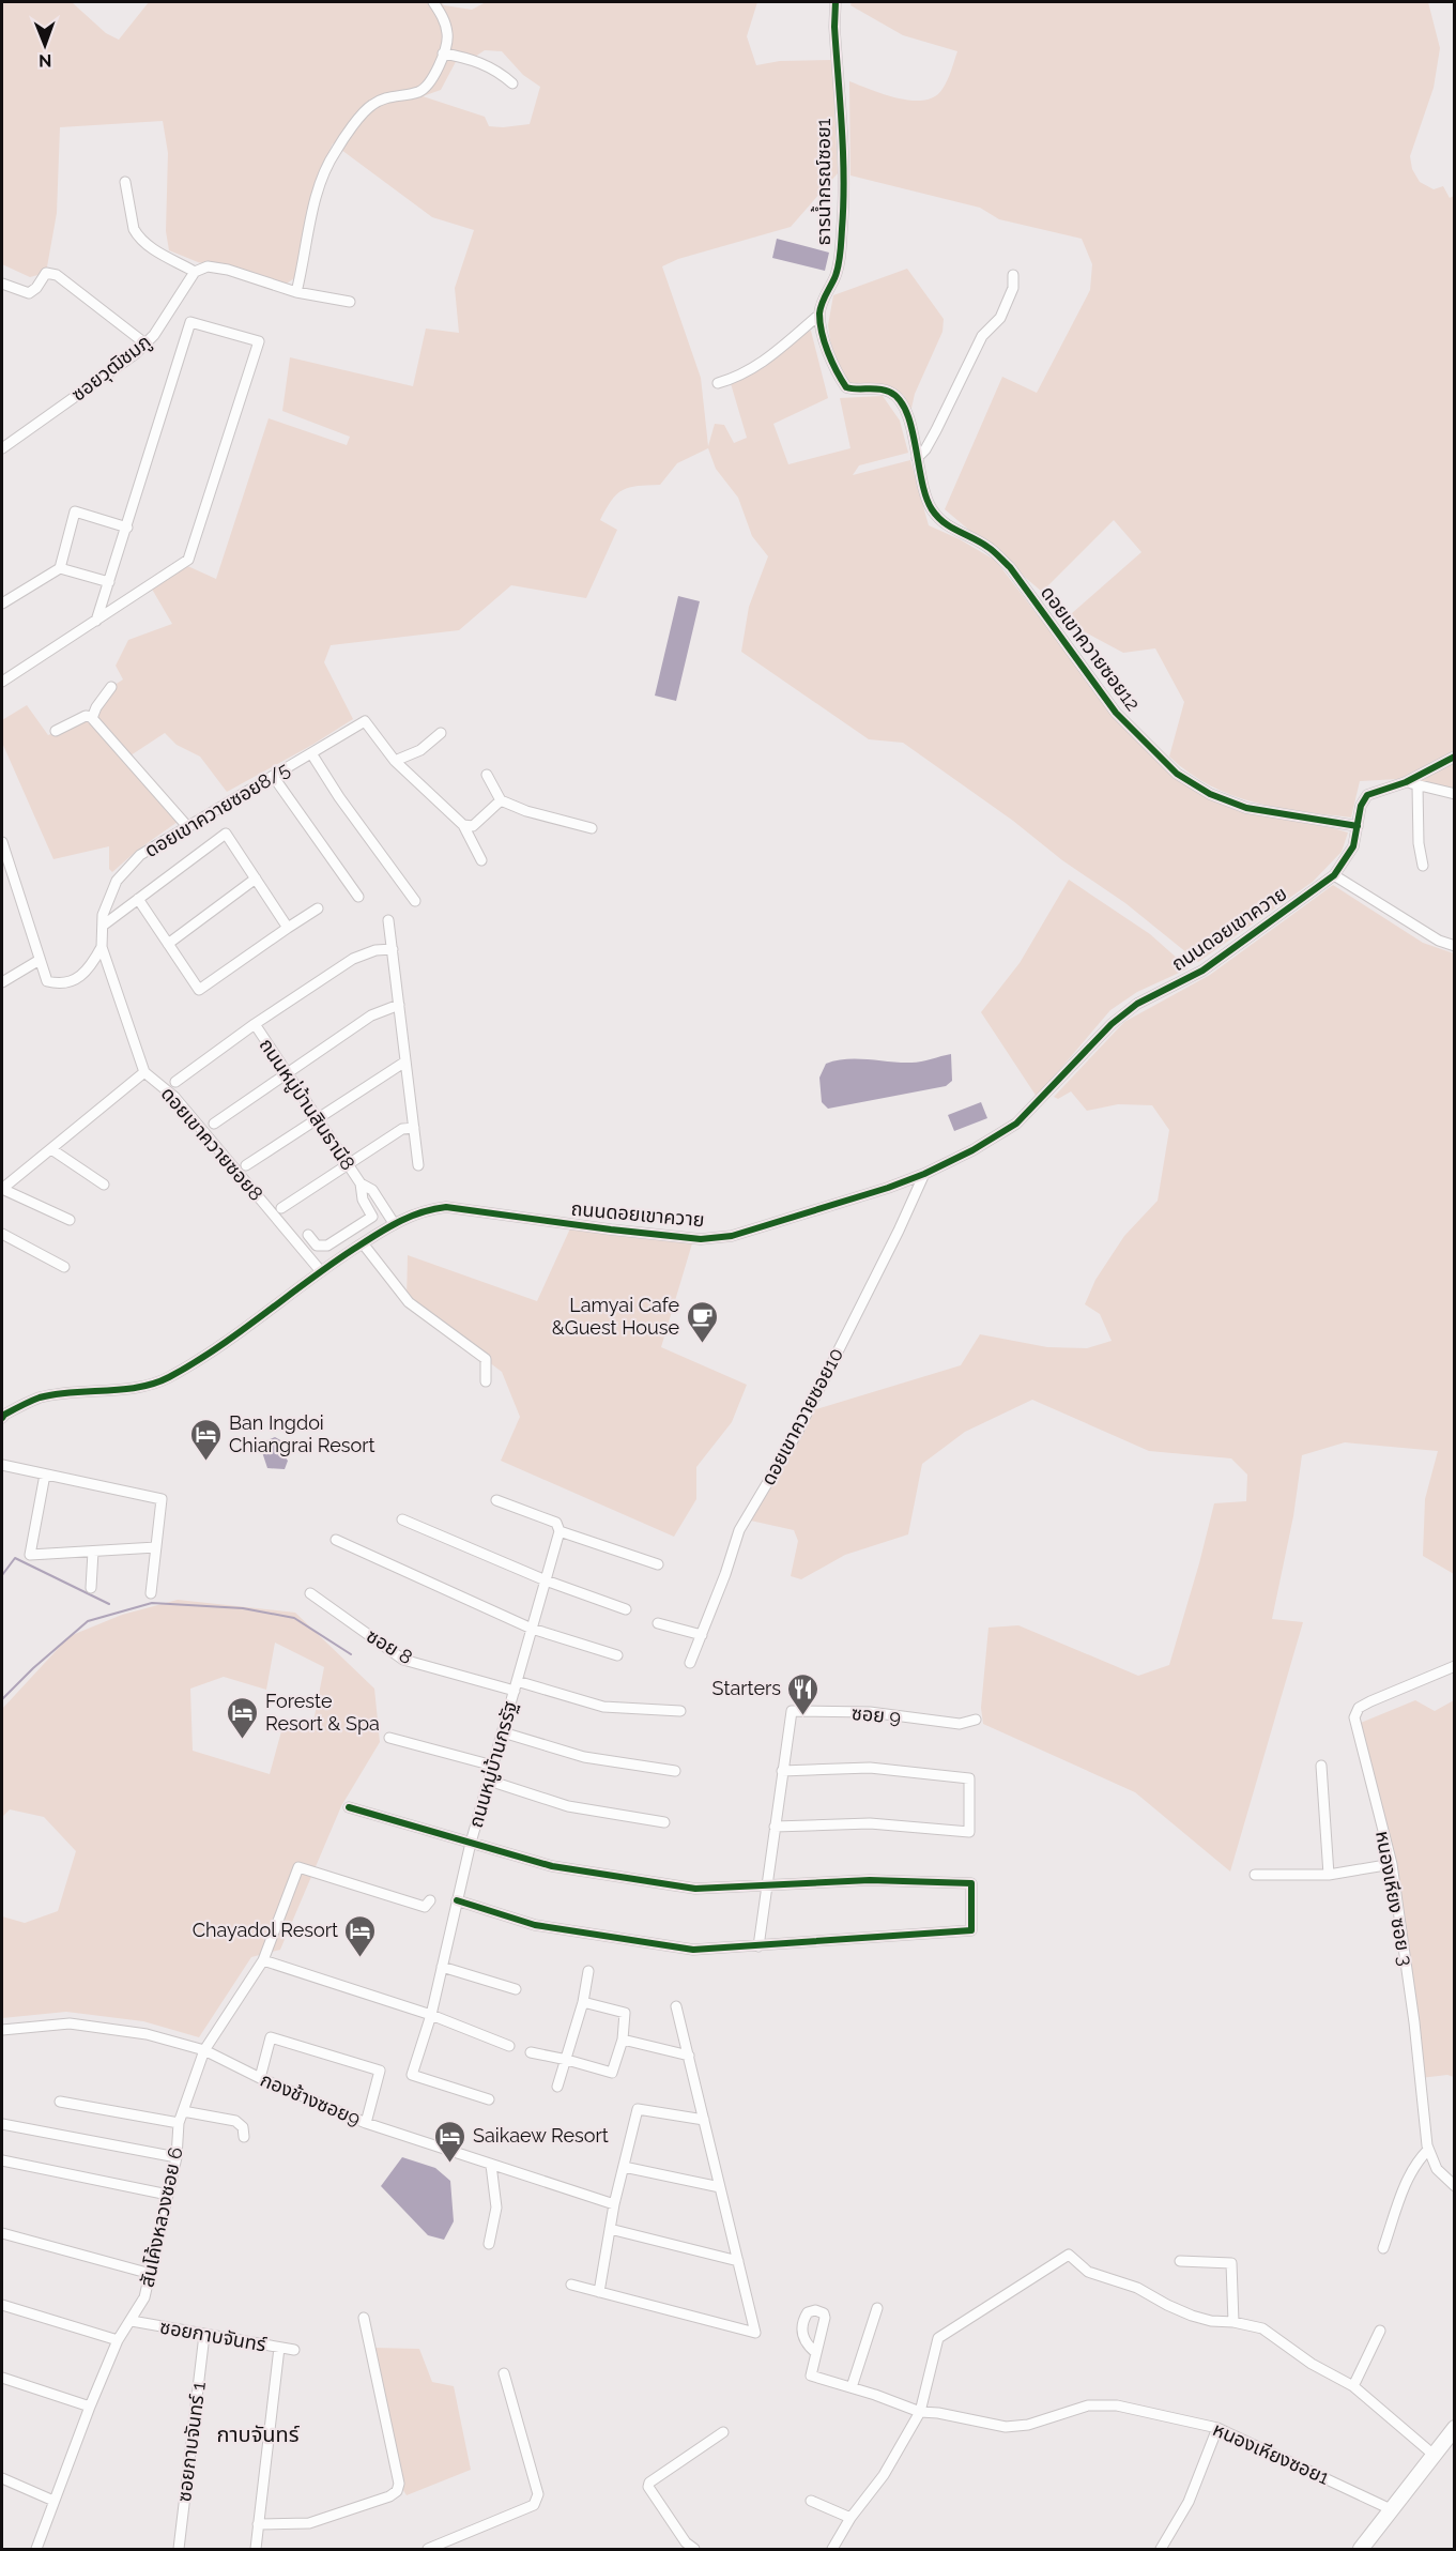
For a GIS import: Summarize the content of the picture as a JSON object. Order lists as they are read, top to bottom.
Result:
{
  "streets": {
    "street": [
      "ธารน้ำกรณ์ซอย1",
      "ซอยวุฒิชมภู",
      "ดอยเขาควายซอย12",
      "ดอยเขาควายซอย8/5",
      "ถนนดอยเขาควาย",
      "ถนนหมู่บ้านสินธานี8",
      "ดอยเขาควายซอย8",
      "ดอยเขาควายซอย10",
      "ซอย 8",
      "ซอย 9",
      "ถนนหมู่บ้านกรรัฐ",
      "หนองเหียง ซอย 3",
      "กองช้างซอย9",
      "สันโค้งหลวงซอย 6",
      "ซอยกาบจันทร์",
      "ซอยกาบจันทร์ 1",
      "หนองเหียงซอย1"
    ]
  },
  "crossings": [
    ["ดอยเขาควายซอย8/5", "ดอยเขาควายซอย8"],
    ["ถนนดอยเขาควาย", "ดอยเขาควายซอย8"],
    ["ถนนดอยเขาควาย", "ดอยเขาควายซอย10"],
    ["ซอย 8", "ถนนหมู่บ้านกรรัฐ"],
    ["กองช้างซอย9", "สันโค้งหลวงซอย 6"],
    ["สันโค้งหลวงซอย 6", "ซอยกาบจันทร์"],
    ["ซอยกาบจันทร์", "ซอยกาบจันทร์ 1"]
  ],
  "districts": ["กาบจันทร์"],
  "places": {
    "cafe": ["Lamyai Cafe &Guest House"],
    "hotel": [
      "Ban Ingdoi Chiangrai Resort",
      "Foreste Resort & Spa",
      "Chayadol Resort",
      "Saikaew Resort"
    ],
    "restaurant": ["Starters"]
  },
  "north": "bottom"
}
